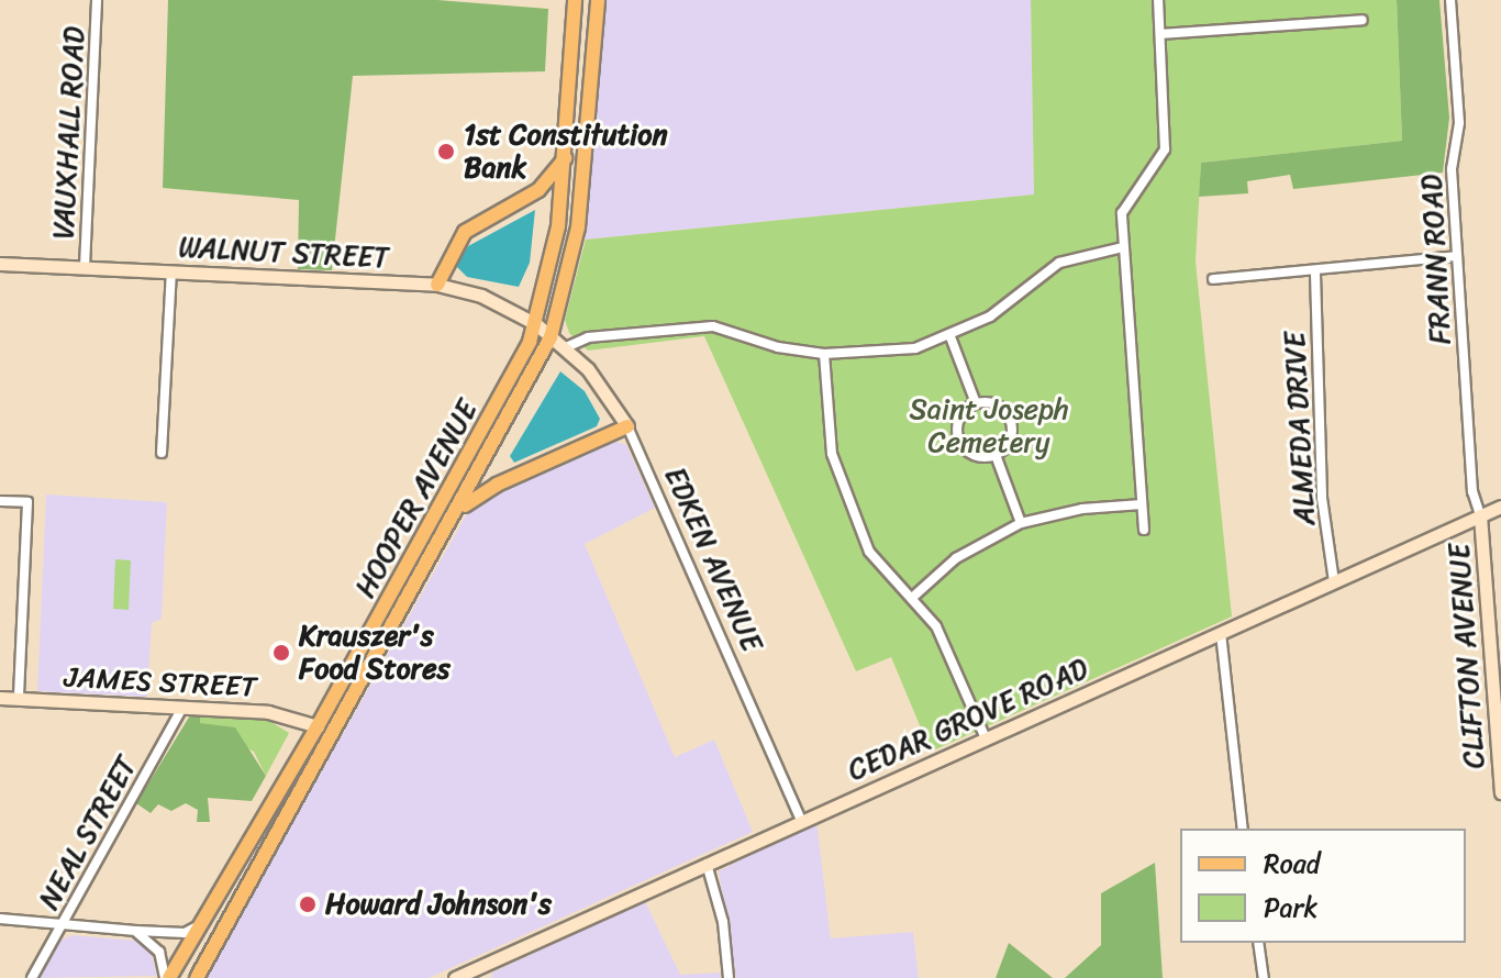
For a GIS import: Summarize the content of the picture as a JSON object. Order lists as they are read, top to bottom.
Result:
{
  "streets": {
    "main road": ["HOOPER AVENUE"],
    "street": [
      "VAUXHALL ROAD",
      "WALNUT STREET",
      "FRANN ROAD",
      "ALMEDA DRIVE",
      "EDKEN AVENUE",
      "CLIFTON AVENUE",
      "JAMES STREET",
      "CEDAR GROVE ROAD",
      "NEAL STREET"
    ]
  },
  "crossings": [
    ["VAUXHALL ROAD", "WALNUT STREET"],
    ["WALNUT STREET", "HOOPER AVENUE"],
    ["WALNUT STREET", "EDKEN AVENUE"],
    ["FRANN ROAD", "CLIFTON AVENUE"],
    ["FRANN ROAD", "CEDAR GROVE ROAD"],
    ["ALMEDA DRIVE", "CEDAR GROVE ROAD"],
    ["HOOPER AVENUE", "EDKEN AVENUE"],
    ["HOOPER AVENUE", "JAMES STREET"],
    ["EDKEN AVENUE", "CEDAR GROVE ROAD"],
    ["CLIFTON AVENUE", "CEDAR GROVE ROAD"],
    ["JAMES STREET", "NEAL STREET"]
  ],
  "parks": ["Saint Joseph Cemetery"],
  "places": ["1st Constitution Bank", "Krauszer's Food Stores", "Howard Johnson's"],
  "legend": ["Road", "Park"]
}
